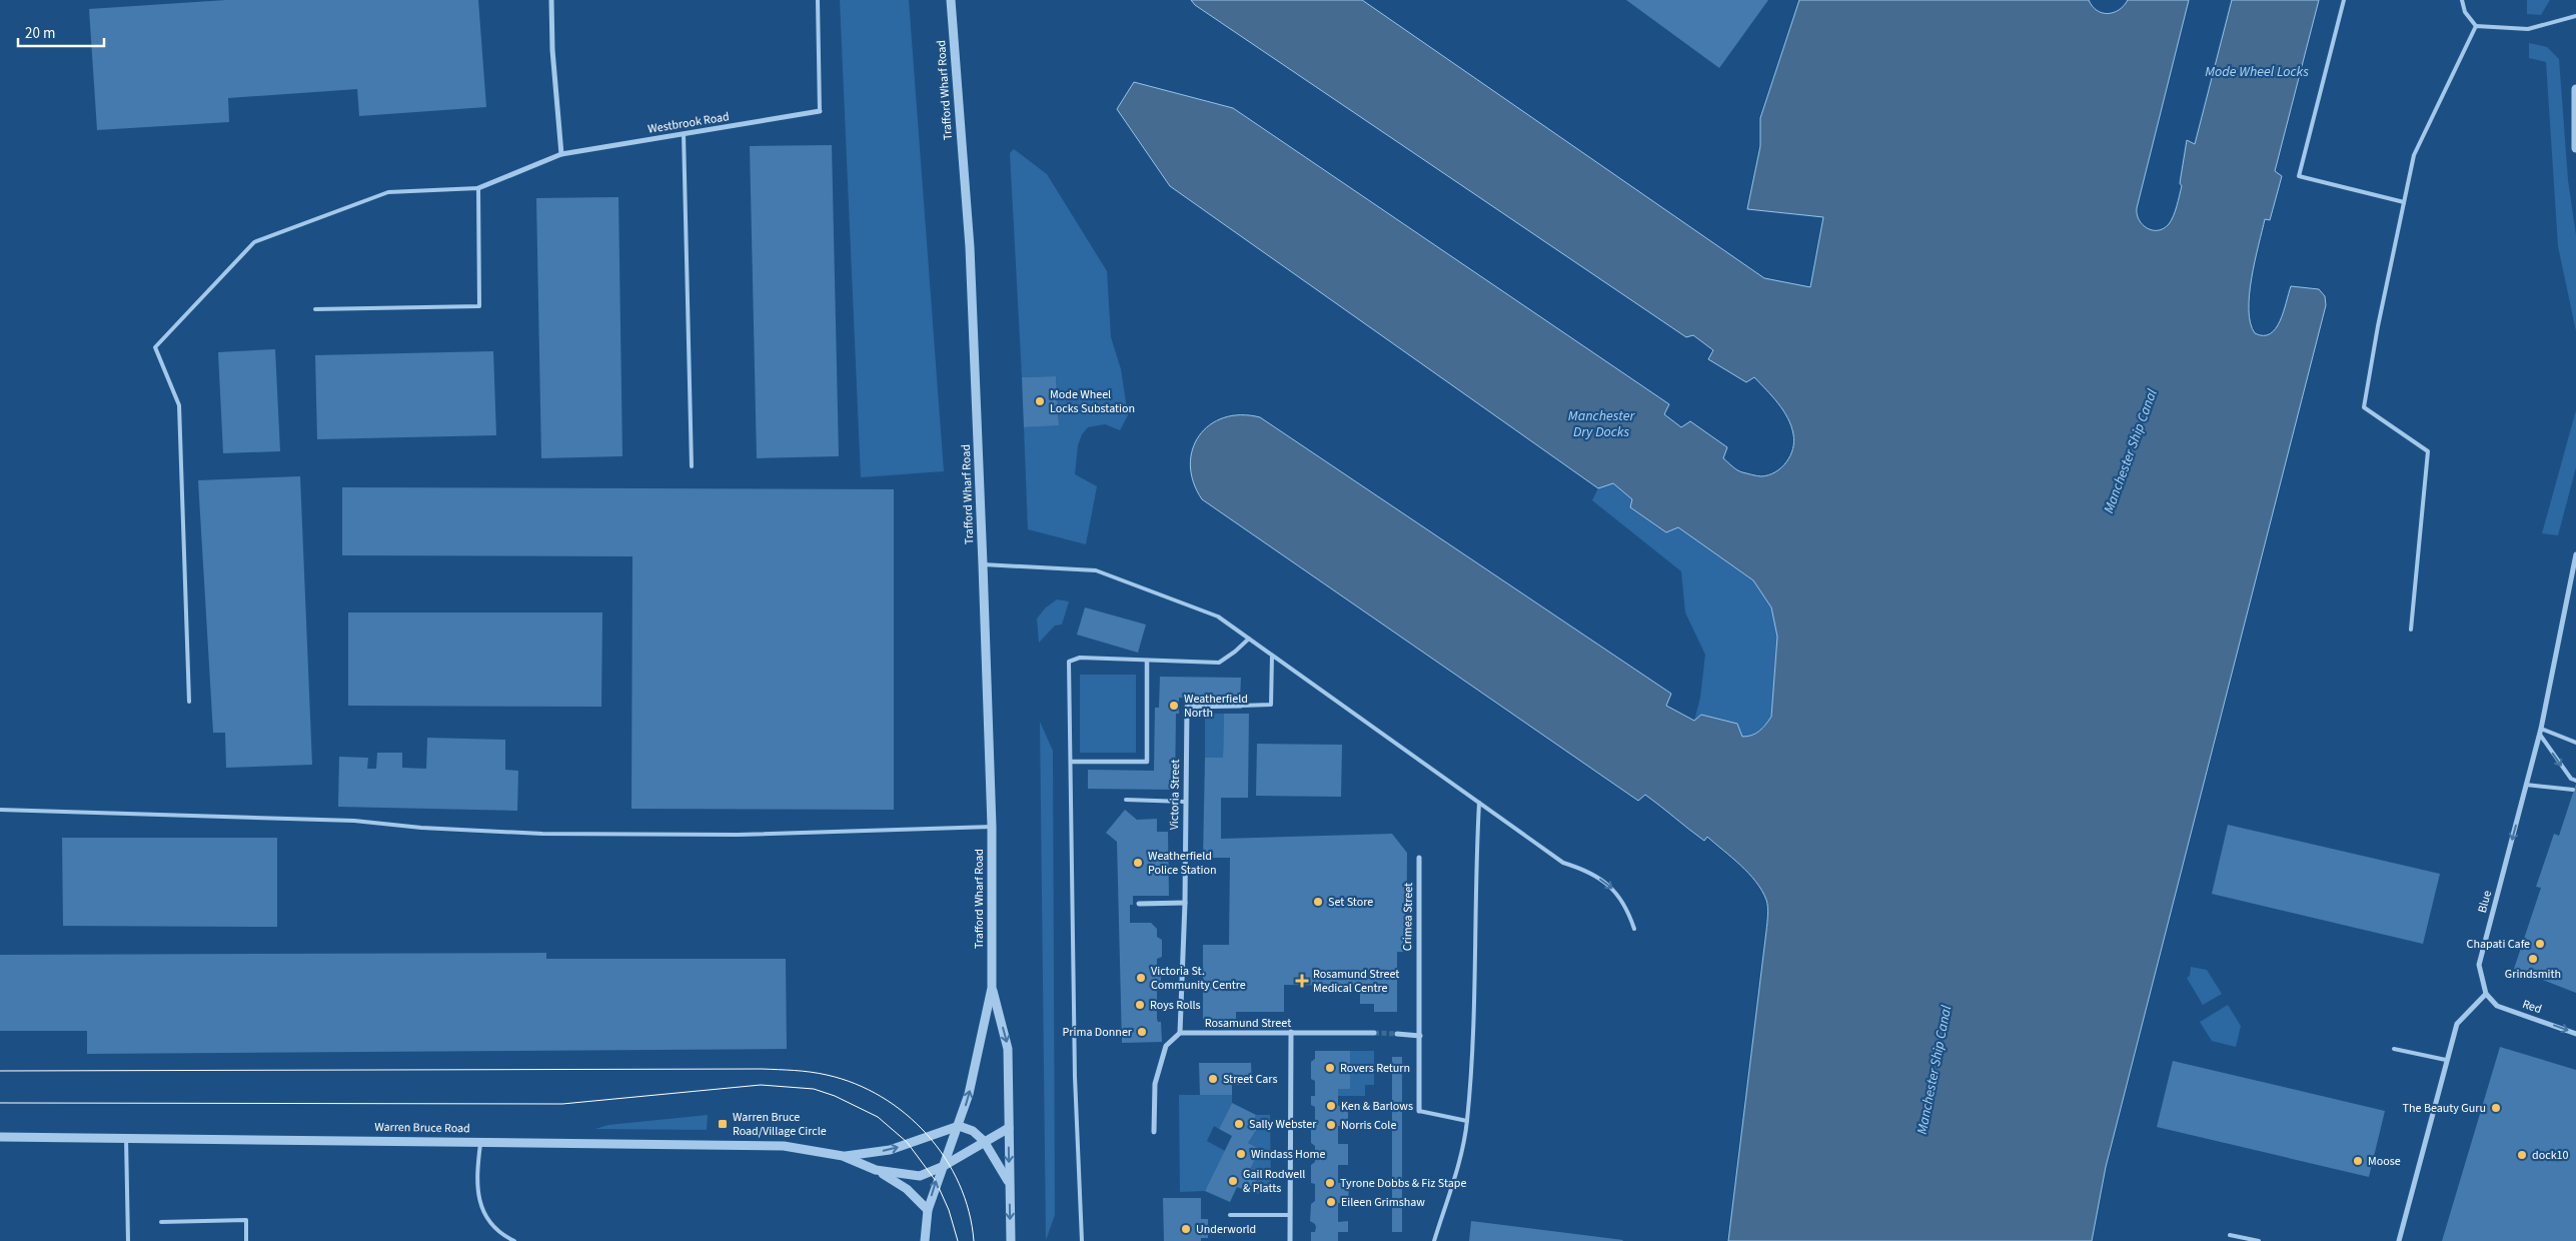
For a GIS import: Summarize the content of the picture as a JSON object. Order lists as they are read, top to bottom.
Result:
{
  "streets": {
    "street": [
      "Trafford Wharf Road",
      "Westbrook Road",
      "Victoria Street",
      "Blue",
      "Crimea Street",
      "Red",
      "Rosamund Street",
      "Warren Bruce Road"
    ]
  },
  "crossings": [
    ["Trafford Wharf Road", "Warren Bruce Road"],
    ["Victoria Street", "Rosamund Street"],
    ["Blue", "Red"]
  ],
  "one_way": ["Blue", "Red"],
  "water": ["Mode Wheel Locks", "Manchester Dry Docks", "Manchester Ship Canal"],
  "places": {
    "other": [
      "Mode Wheel Locks Substation",
      "Weatherfield North",
      "Weatherfield Police Station",
      "Set Store",
      "Chapati Cafe",
      "Grindsmith",
      "Victoria St. Community Centre",
      "Roys Rolls",
      "Prima Donner",
      "Rovers Return",
      "Street Cars",
      "Ken & Barlows",
      "The Beauty Guru",
      "Sally Webster",
      "Norris Cole",
      "Windass Home",
      "dock10",
      "Moose",
      "Gail Rodwell & Platts",
      "Tyrone Dobbs & Fiz Stape",
      "Eileen Grimshaw",
      "Underworld"
    ],
    "health": ["Rosamund Street Medical Centre"],
    "transit": ["Warren Bruce Road/Village Circle"]
  },
  "scale_bar": "20 m"
}
